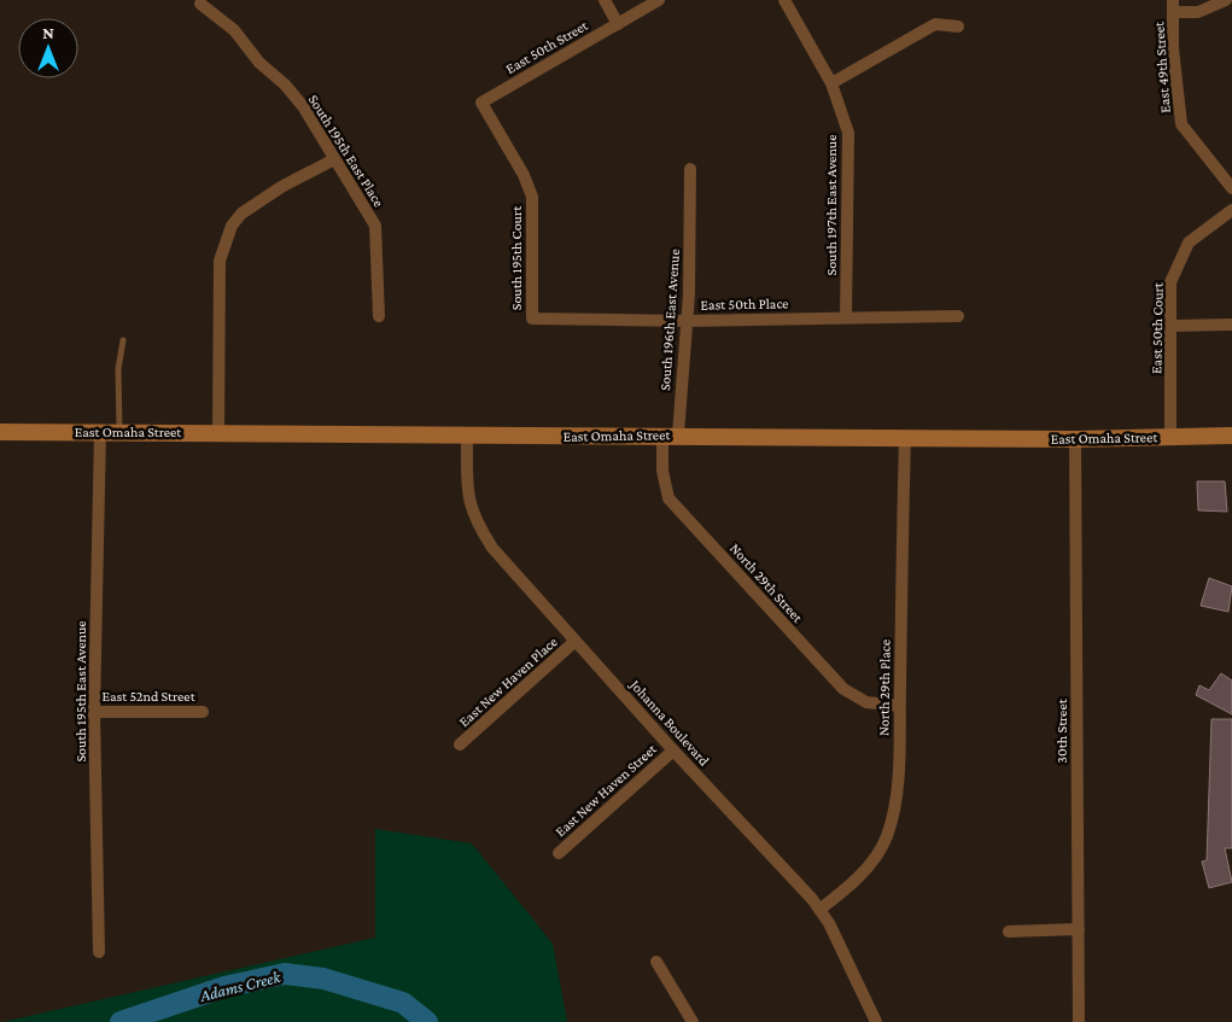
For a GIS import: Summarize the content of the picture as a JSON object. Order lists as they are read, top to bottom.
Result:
{
  "streets": {
    "street": [
      "East 50th Street",
      "East 49th Street",
      "South 195th East Place",
      "South 197th East Avenue",
      "South 195th Court",
      "East 50th Place",
      "South 196th East Avenue",
      "East 50th Court",
      "East Omaha Street",
      "North 29th Street",
      "East New Haven Place",
      "North 29th Place",
      "South 195th East Avenue",
      "East 52nd Street",
      "Johanna Boulevard",
      "30th Street",
      "East New Haven Street"
    ]
  },
  "crossings": [
    ["East 50th Street", "South 195th Court"],
    ["South 197th East Avenue", "East 50th Place"],
    ["South 195th Court", "East 50th Place"],
    ["East 50th Place", "South 196th East Avenue"],
    ["South 196th East Avenue", "East Omaha Street"],
    ["South 196th East Avenue", "North 29th Street"],
    ["East 50th Court", "East Omaha Street"],
    ["East Omaha Street", "North 29th Street"],
    ["East Omaha Street", "North 29th Place"],
    ["East Omaha Street", "South 195th East Avenue"],
    ["East Omaha Street", "Johanna Boulevard"],
    ["East Omaha Street", "30th Street"],
    ["North 29th Street", "North 29th Place"],
    ["East New Haven Place", "Johanna Boulevard"],
    ["North 29th Place", "Johanna Boulevard"],
    ["South 195th East Avenue", "East 52nd Street"],
    ["Johanna Boulevard", "East New Haven Street"]
  ],
  "water": ["Adams Creek"],
  "north": "top"
}
